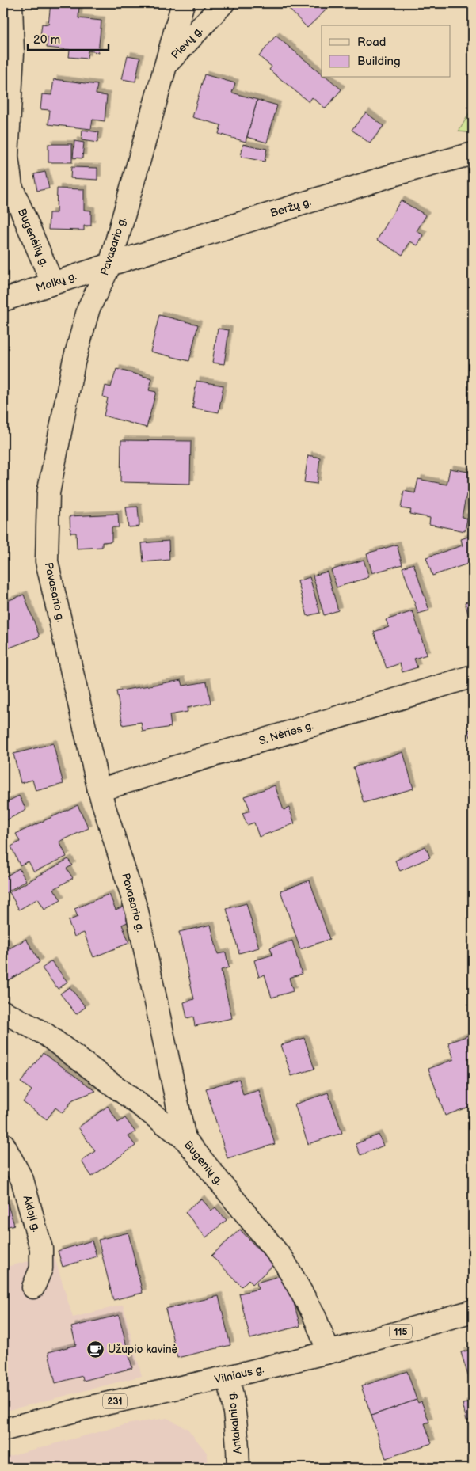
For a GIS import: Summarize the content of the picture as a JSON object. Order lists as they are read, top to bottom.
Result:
{
  "streets": {
    "street": [
      "Pievų g.",
      "Beržų g.",
      "Bugenėlių g.",
      "Pavasario g.",
      "Malkų g.",
      "S. Nėries g.",
      "Bugenių g.",
      "Akloji g.",
      "115",
      "Vilniaus g.",
      "231",
      "Antakalnio g."
    ]
  },
  "crossings": [
    ["Pievų g.", "Pavasario g."],
    ["Beržų g.", "Pavasario g."],
    ["Beržų g.", "Malkų g."],
    ["Bugenėlių g.", "Malkų g."],
    ["Pavasario g.", "Malkų g."],
    ["Pavasario g.", "S. Nėries g."],
    ["Pavasario g.", "Bugenių g."],
    ["Bugenių g.", "Vilniaus g."],
    ["Vilniaus g.", "Antakalnio g."]
  ],
  "places": {
    "cafe": ["Užupio kavinė"]
  },
  "legend": ["Road", "Building"],
  "scale_bar": "20 m"
}
